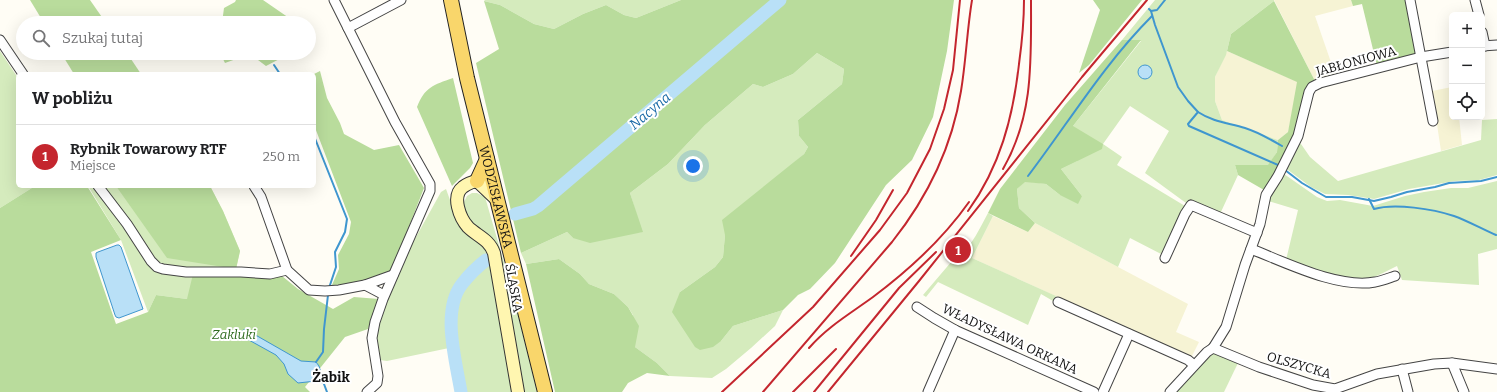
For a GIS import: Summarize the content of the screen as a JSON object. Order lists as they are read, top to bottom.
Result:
{
  "streets": {
    "main road": ["WODZISŁAWSKA"],
    "street": [
      "JABŁONIOWA",
      "ŚLĄSKA",
      "WŁADYSŁAWA ORKANA",
      "OLSZYCKA"
    ]
  },
  "crossings": [
    ["JABŁONIOWA", "OLSZYCKA"],
    ["WODZISŁAWSKA", "ŚLĄSKA"]
  ],
  "districts": ["Żabik"],
  "water": ["Nacyna"],
  "parks": ["Zakluki"],
  "page": {
    "map_buttons": ["+", "−"],
    "search": "Szukaj tutaj",
    "heading": "W pobliżu",
    "list": [
      {
        "mark": "1",
        "name": "Rybnik Towarowy RTF",
        "note": "Miejsce",
        "value": "250 m"
      }
    ],
    "pins": "1"
  }
}
